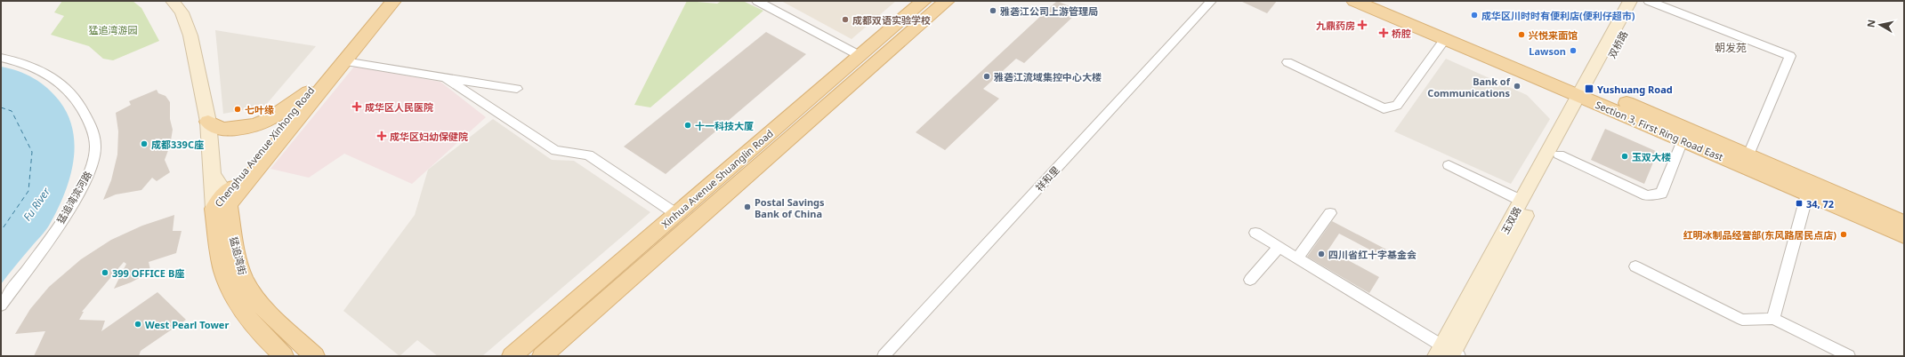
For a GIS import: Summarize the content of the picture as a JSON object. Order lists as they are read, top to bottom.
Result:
{
  "streets": {
    "main road": [
      "双桥路",
      "Section 3, First Ring Road East",
      "Chenghua Avenue Xinhong Road",
      "Xinhua Avenue Shuanglin Road",
      "玉双路",
      "猛追湾街"
    ],
    "street": ["祥和里", "猛追湾滨河路"]
  },
  "crossings": [
    ["双桥路", "Section 3, First Ring Road East"],
    ["双桥路", "玉双路"],
    ["Section 3, First Ring Road East", "玉双路"],
    ["Chenghua Avenue Xinhong Road", "猛追湾街"]
  ],
  "districts": ["朝发苑"],
  "water": ["Fu River"],
  "parks": ["猛追湾游园"],
  "places": {
    "other": [
      "雅砻江公司上游管理局",
      "成华区川时时有便利店(便利仔超市)",
      "成都双语实验学校",
      "兴悦来面馆",
      "Lawson",
      "雅砻江流域集控中心大楼",
      "Bank of Communications",
      "七叶缘",
      "十一科技大厦",
      "成都339C座",
      "玉双大楼",
      "Postal Savings Bank of China",
      "红明冰制品经营部(东风路居民点店)",
      "四川省红十字基金会",
      "399 OFFICE B座",
      "West Pearl Tower"
    ],
    "health": [
      "九鼎药房",
      "桥腔",
      "成华区人民医院",
      "成华区妇幼保健院"
    ],
    "transit": ["Yushuang Road", "34, 72"]
  },
  "north": "left"
}
